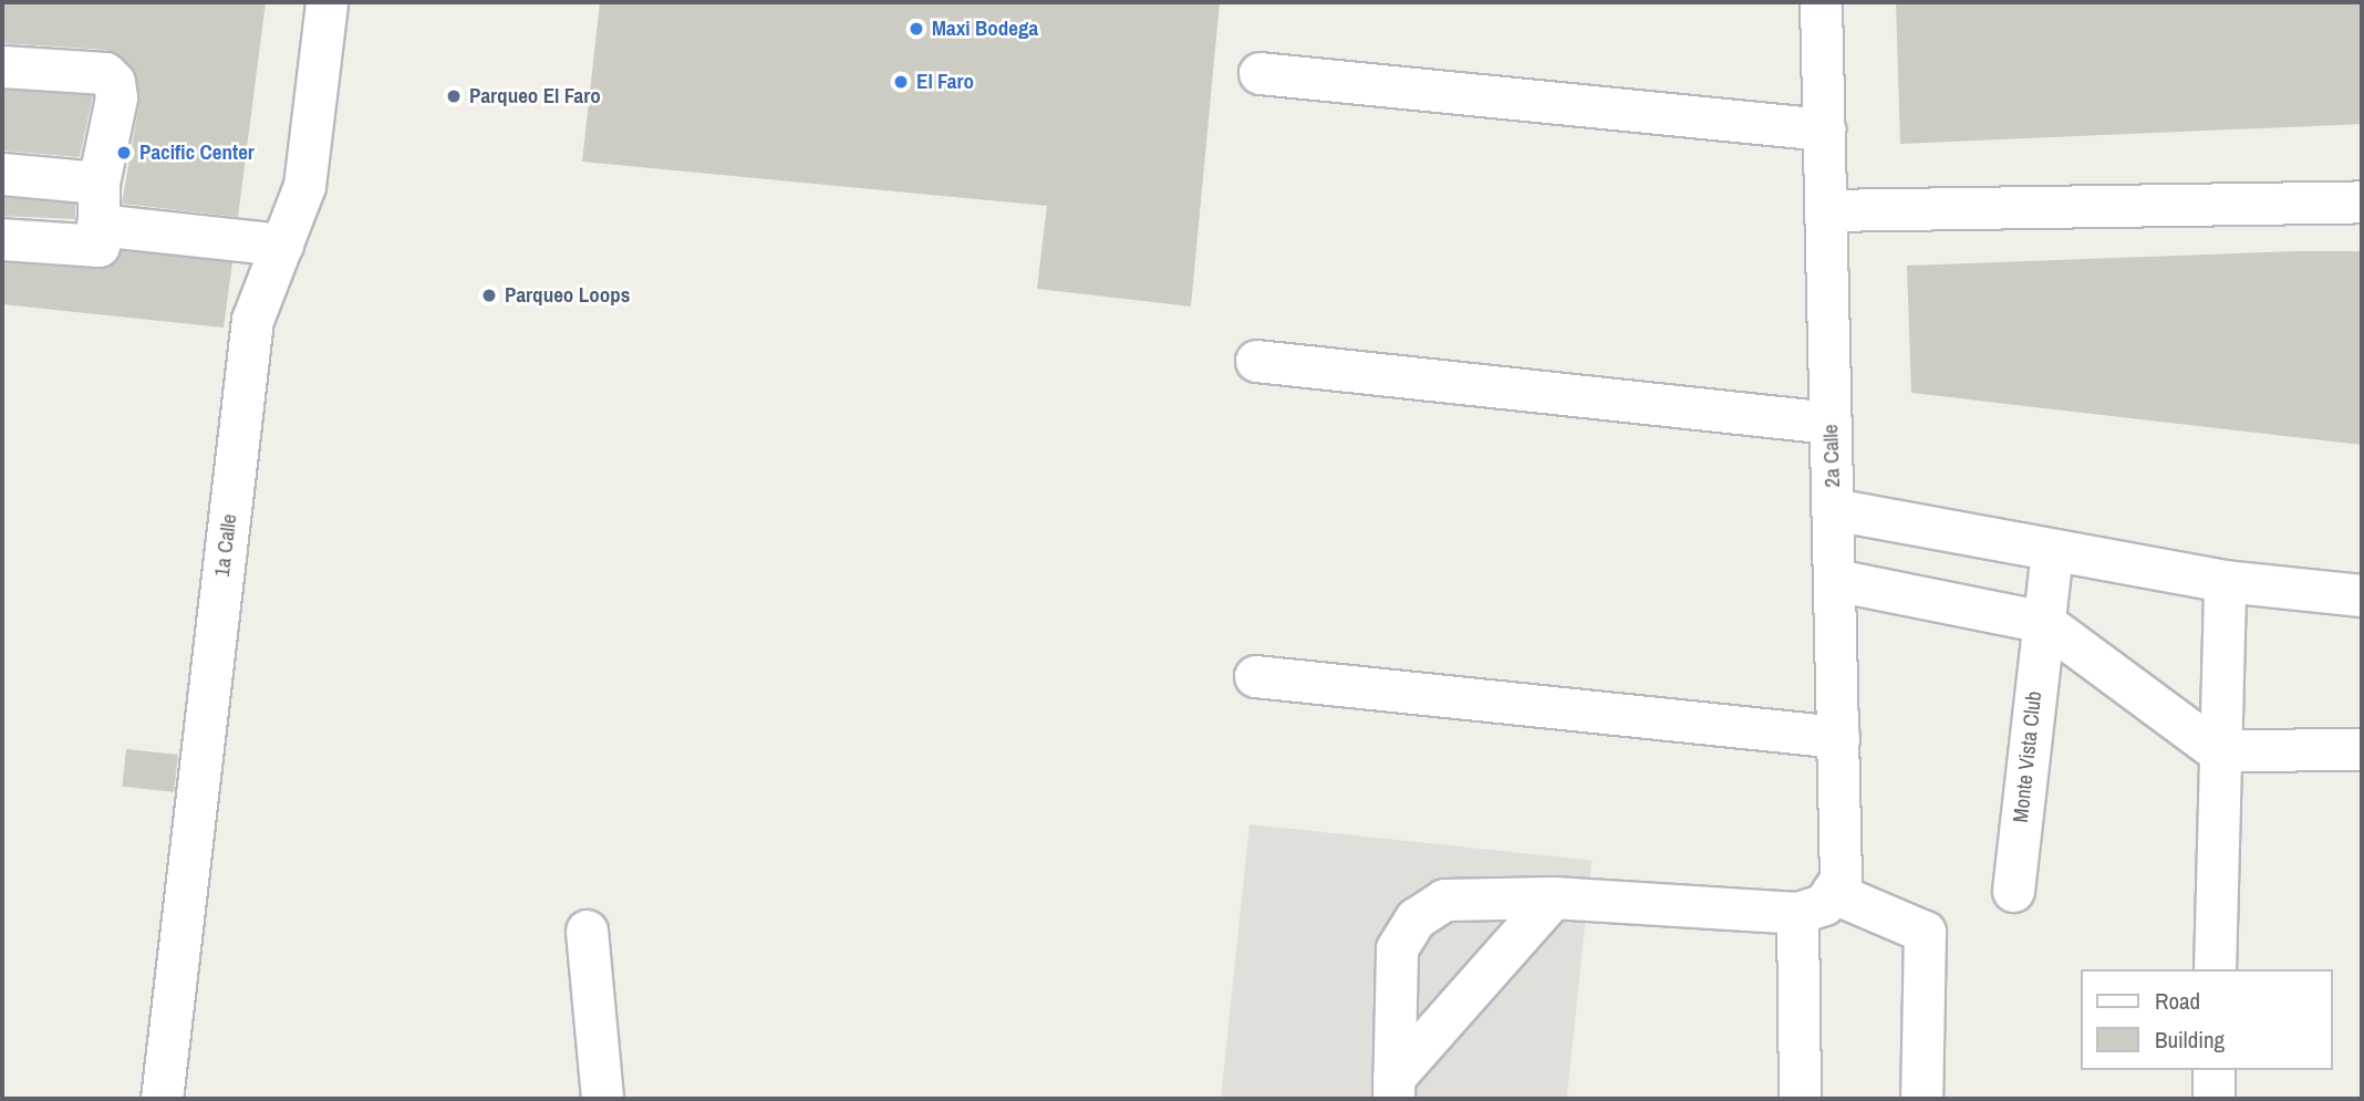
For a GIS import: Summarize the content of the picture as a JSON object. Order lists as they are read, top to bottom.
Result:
{
  "streets": {
    "street": ["2a Calle", "1a Calle", "Monte Vista Club"]
  },
  "places": [
    "Maxi Bodega",
    "El Faro",
    "Parqueo El Faro",
    "Pacific Center",
    "Parqueo Loops"
  ],
  "legend": ["Road", "Building"]
}
